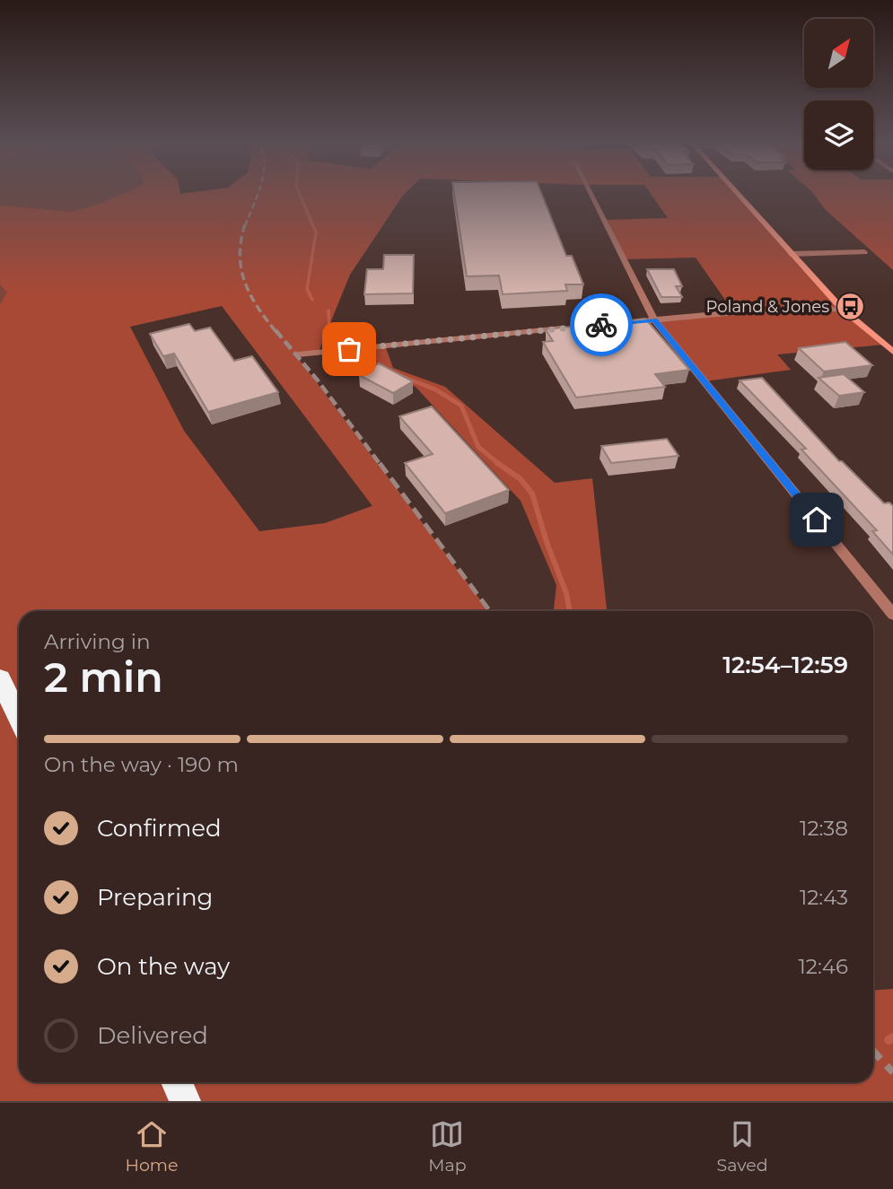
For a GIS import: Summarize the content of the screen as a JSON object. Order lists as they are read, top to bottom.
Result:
{
  "places": {
    "bus stop": ["Poland & Jones"]
  },
  "north": "top right",
  "page": {
    "heading": ["2 min", "Arriving in", "12:54–12:59"],
    "bar": "On the way · 190 m",
    "list": [
      ["Confirmed", "12:38"],
      ["Preparing", "12:43"],
      ["On the way", "12:46"],
      "Delivered"
    ],
    "tabs": ["Home", "Map", "Saved"]
  }
}
